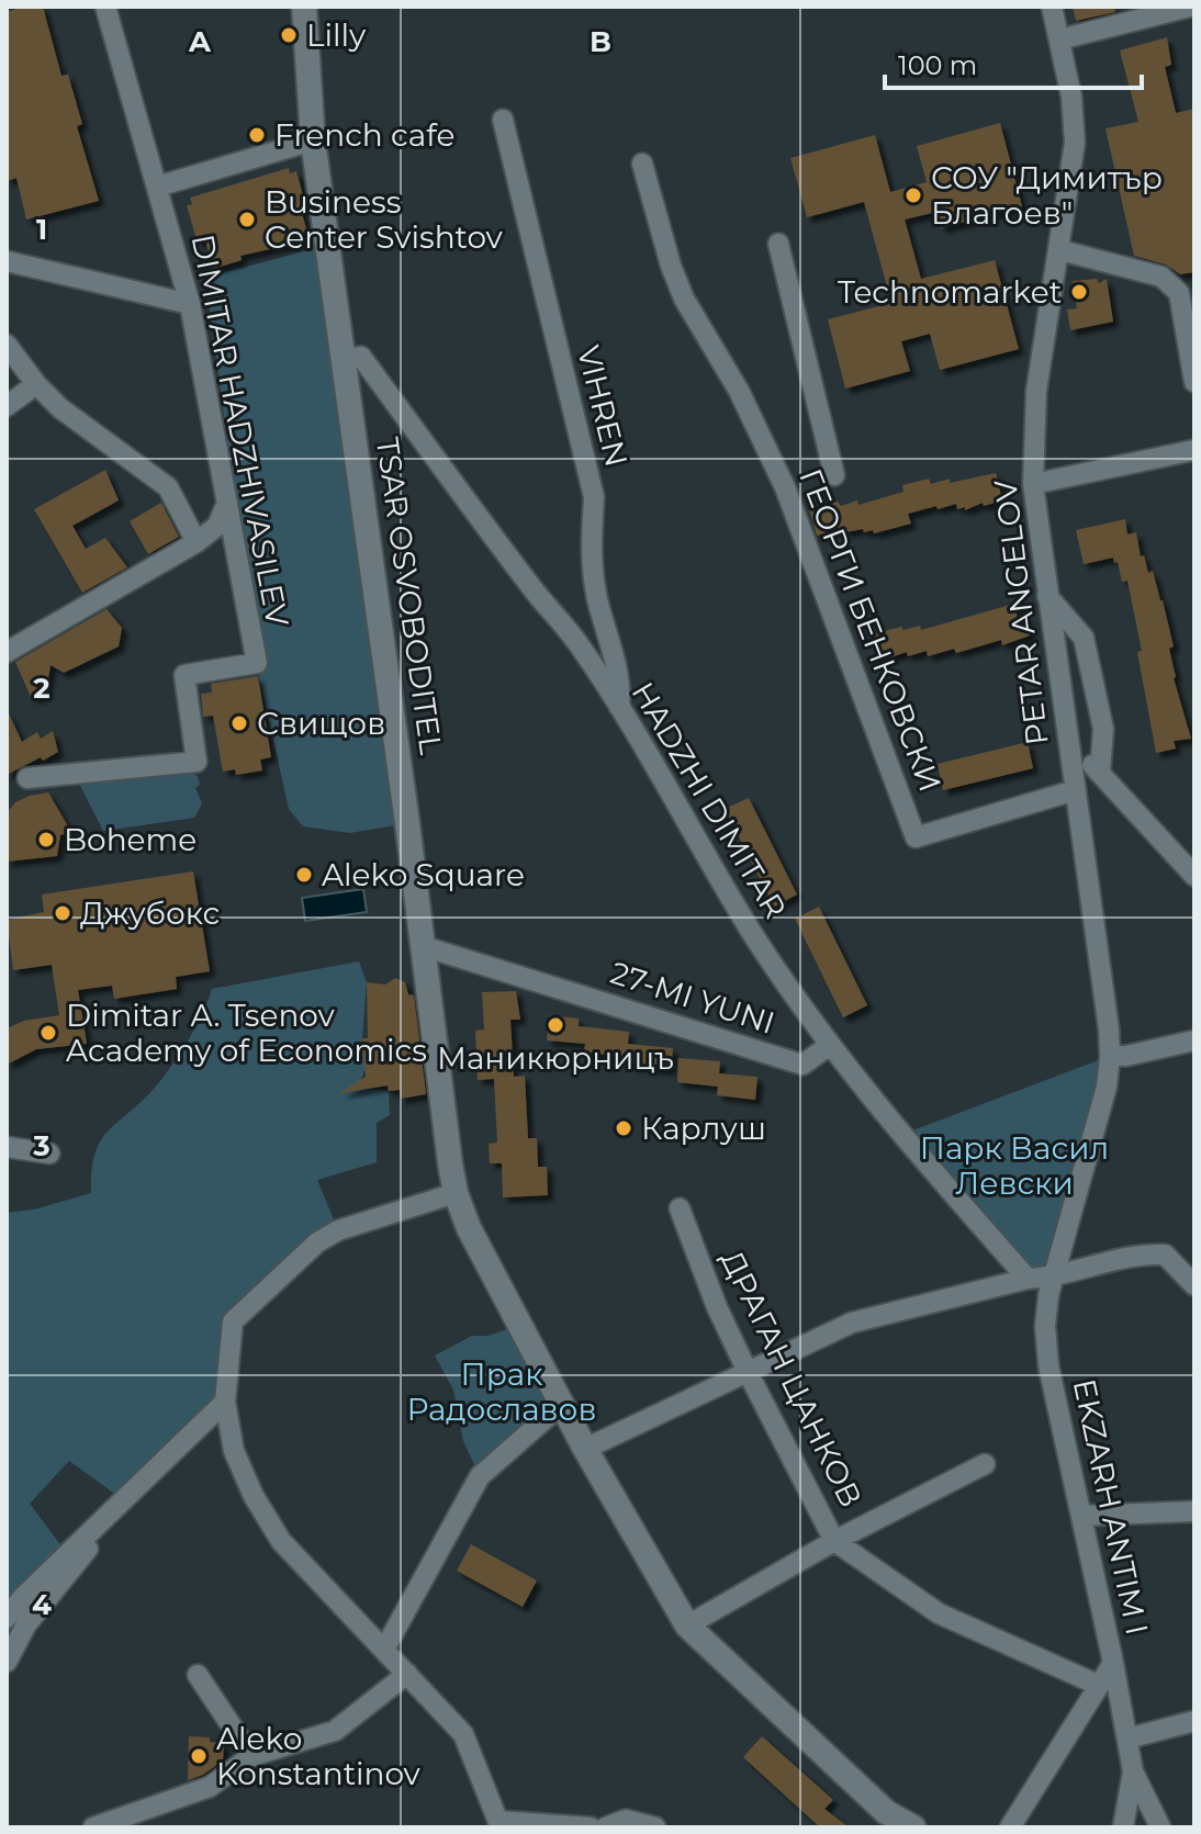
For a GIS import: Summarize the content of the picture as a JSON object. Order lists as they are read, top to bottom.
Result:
{
  "streets": {
    "street": [
      "VIHREN",
      "DIMITAR HADZHIVASILEV",
      "TSAR OSVOBODITEL",
      "PETAR ANGELOV",
      "ГЕОРГИ БЕНКОВСКИ",
      "HADZHI DIMITAR",
      "ДРАГАН ЦАНКОВ",
      "EKZARH ANTIM I"
    ]
  },
  "crossings": [
    ["VIHREN", "HADZHI DIMITAR"],
    ["TSAR OSVOBODITEL", "HADZHI DIMITAR"],
    ["PETAR ANGELOV", "ГЕОРГИ БЕНКОВСКИ"],
    ["PETAR ANGELOV", "EKZARH ANTIM I"],
    ["ДРАГАН ЦАНКОВ", "EKZARH ANTIM I"]
  ],
  "parks": ["Парк Васил Левски", "Прак Радославов"],
  "places": [
    "Lilly",
    "French cafe",
    "СОУ \"Димитър Благоев\"",
    "Business Center Svishtov",
    "Technomarket",
    "Свищов",
    "Boheme",
    "Aleko Square",
    "Джубокс",
    "Маникюрницъ",
    "Dimitar A. Tsenov Academy of Economics",
    "Карлуш",
    "Aleko Konstantinov"
  ],
  "scale_bar": "100 m",
  "grid": {
    "columns": ["A", "B"],
    "rows": [
      "1",
      "2",
      "3",
      "4"
    ]
  }
}
